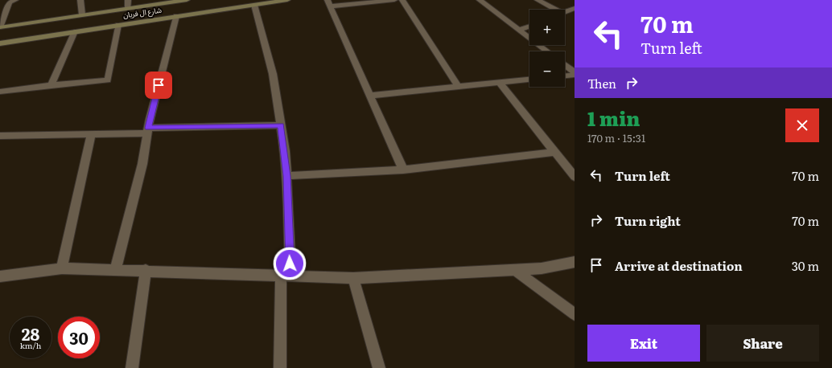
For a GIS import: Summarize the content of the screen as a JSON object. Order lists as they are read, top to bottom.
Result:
{
  "streets": {
    "main road": ["شارع ال فريان"]
  },
  "page": {
    "turn": ["70 m", "Turn left"],
    "map_buttons": ["+", "−"],
    "then": "Then",
    "heading": ["1 min", "170 m · 15:31"],
    "list": [
      {
        "name": "Turn left",
        "value": "70 m"
      },
      {
        "name": "Turn right",
        "value": "70 m"
      },
      {
        "name": "Arrive at destination",
        "value": "30 m"
      }
    ],
    "speed": "28 km/h",
    "limit": "30",
    "buttons": ["Exit", "Share"]
  }
}
